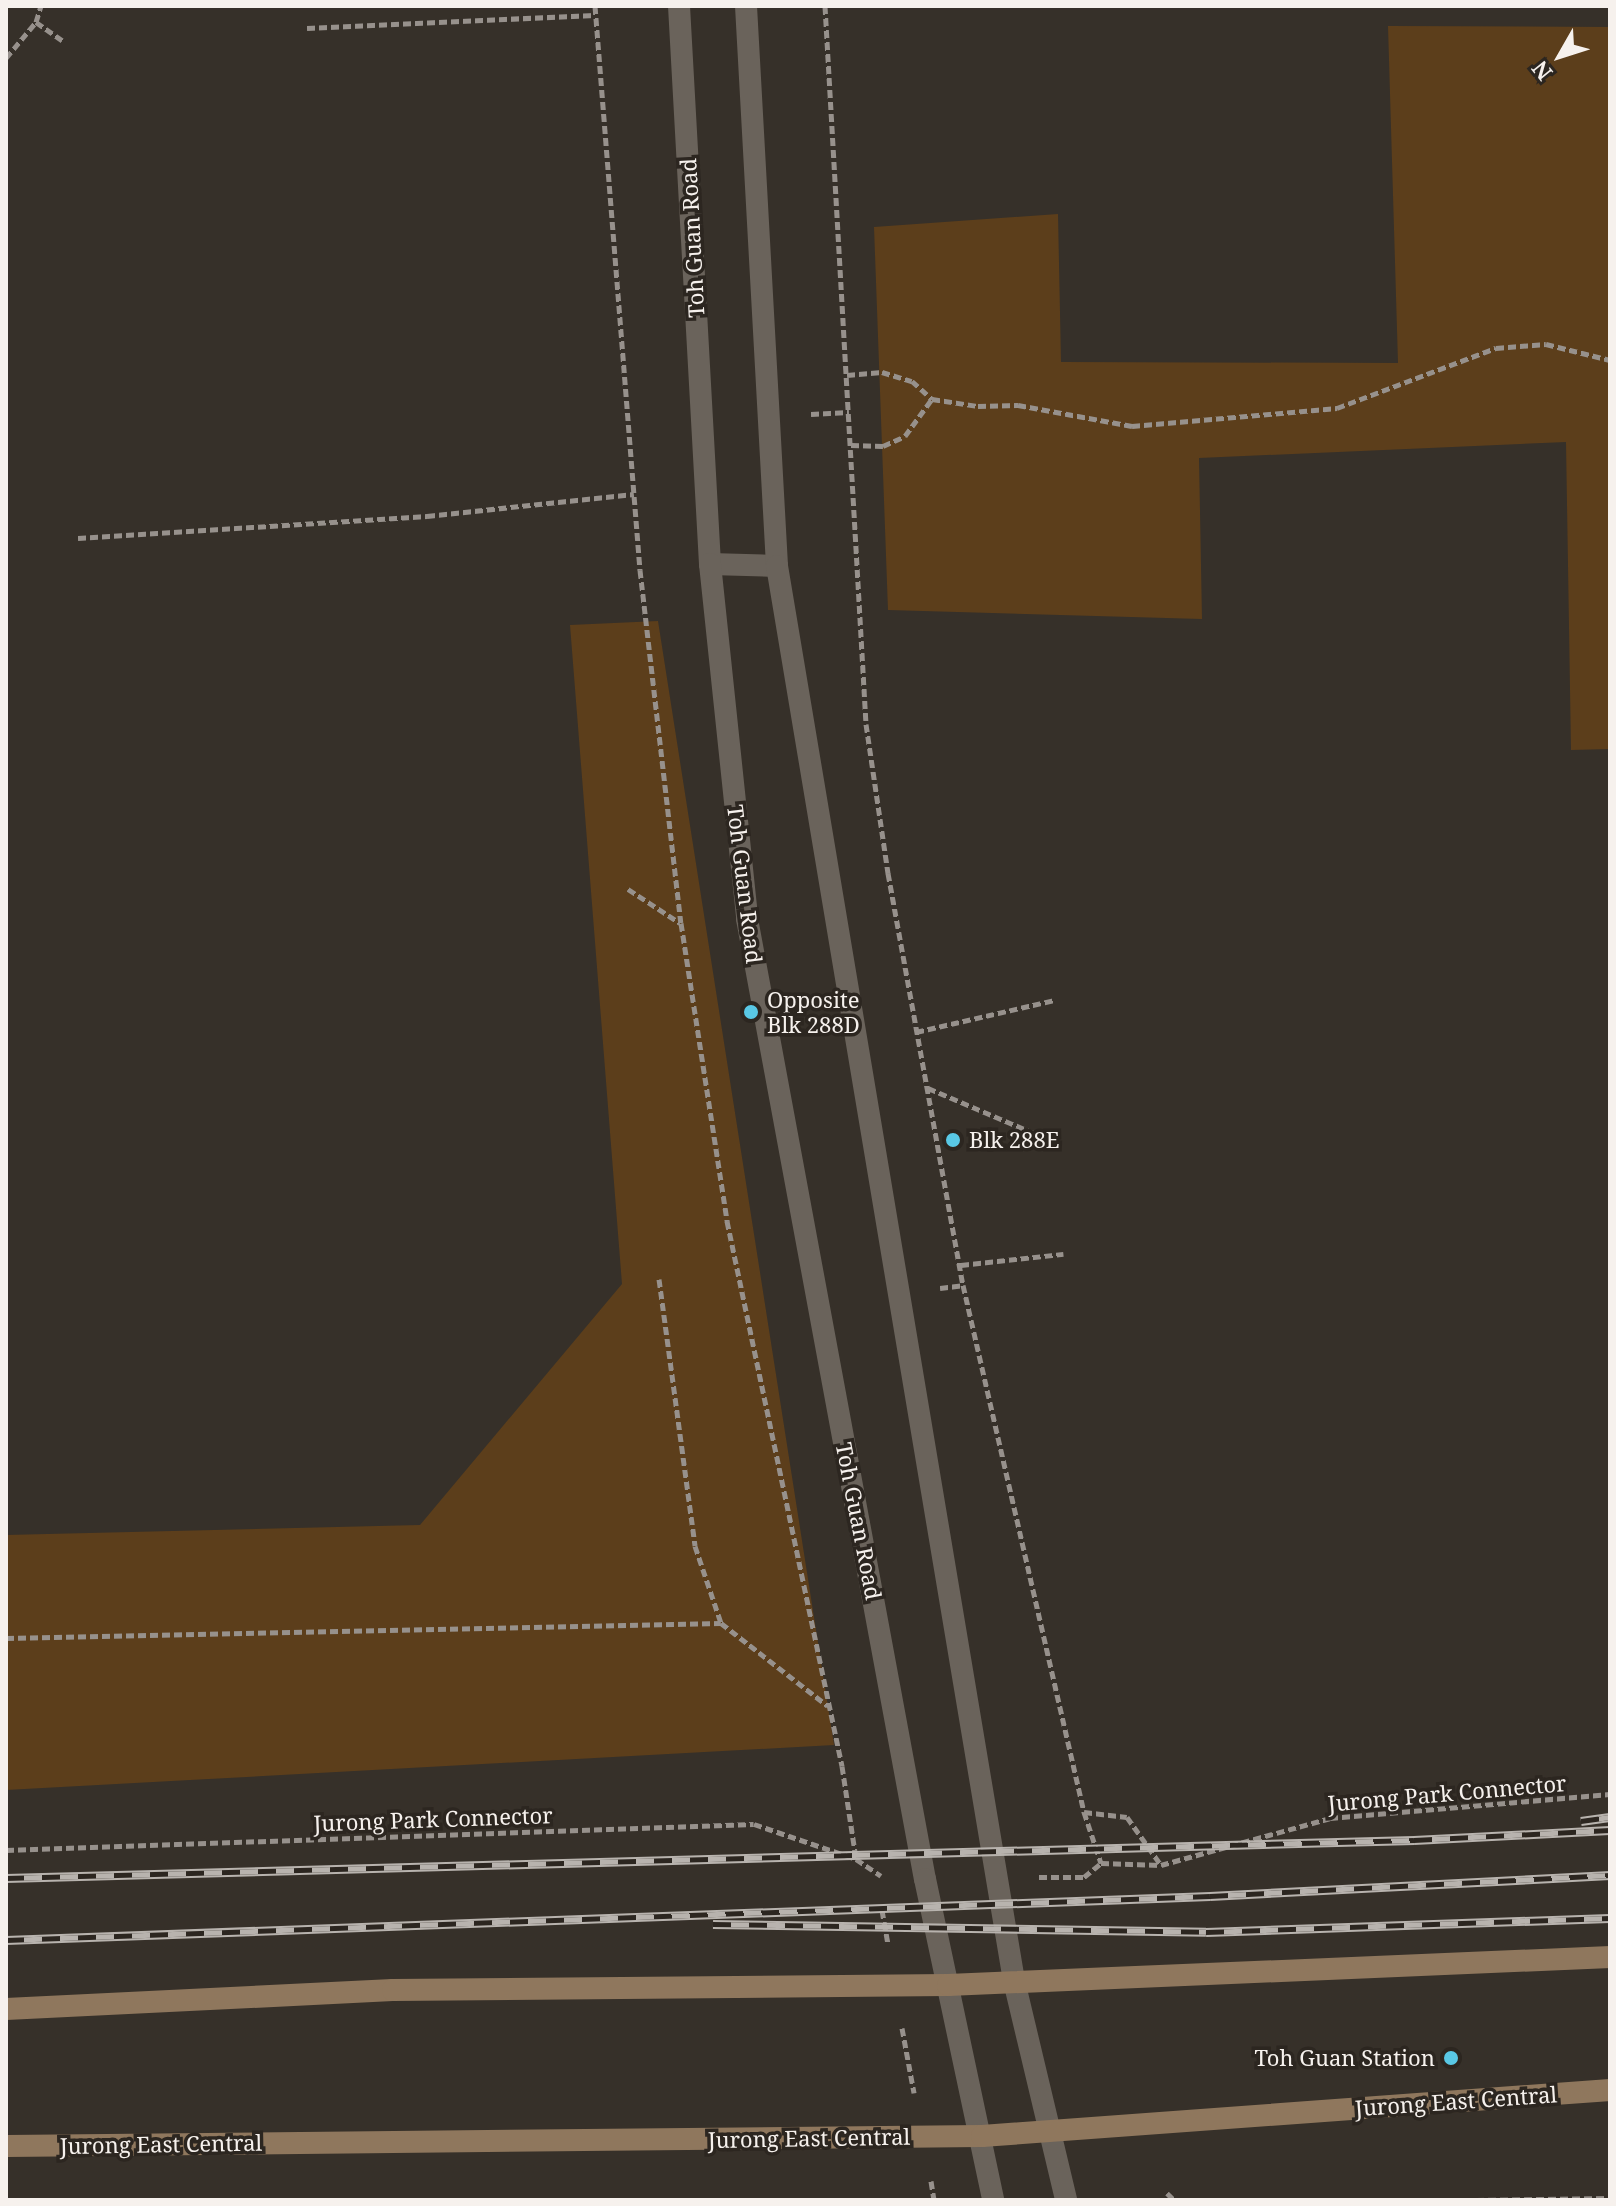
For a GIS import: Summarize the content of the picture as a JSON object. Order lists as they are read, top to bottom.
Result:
{
  "streets": {
    "main road": ["Jurong East Central"],
    "street": ["Toh Guan Road"],
    "path": ["Jurong Park Connector"]
  },
  "crossings": [
    ["Toh Guan Road", "Jurong East Central"]
  ],
  "places": ["Opposite Blk 288D", "Blk 288E", "Toh Guan Station"],
  "north": "bottom left"
}
